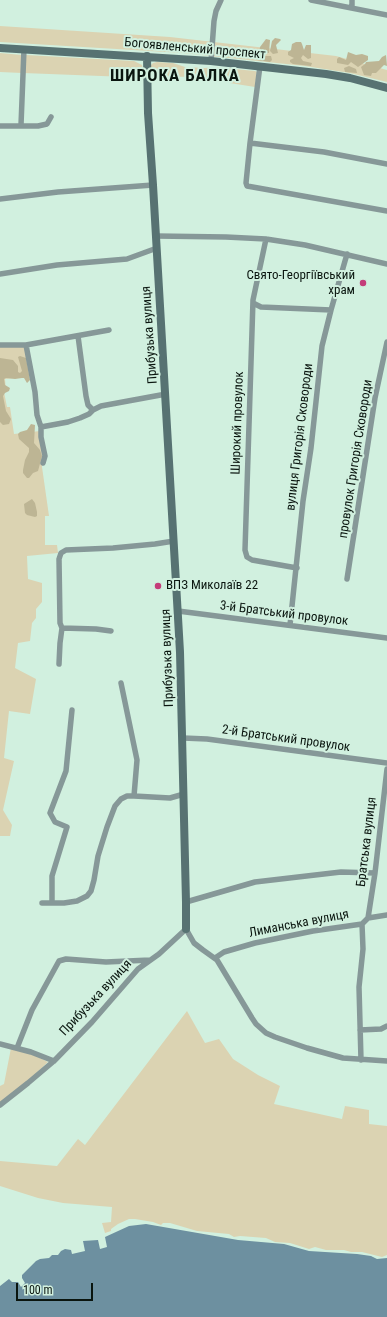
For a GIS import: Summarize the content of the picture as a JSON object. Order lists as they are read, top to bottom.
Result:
{
  "streets": {
    "street": [
      "Богоявленський проспект",
      "Прибузька вулиця",
      "Широкий провулок",
      "вулиця Григорія Сковороди",
      "провулок Григорія Сковороди",
      "3-й Братський провулок",
      "2-й Братський провулок",
      "Братська вулиця",
      "Лиманська вулиця"
    ]
  },
  "crossings": [
    ["Богоявленський проспект", "Прибузька вулиця"],
    ["Прибузька вулиця", "3-й Братський провулок"],
    ["Прибузька вулиця", "2-й Братський провулок"],
    ["Широкий провулок", "вулиця Григорія Сковороди"],
    ["вулиця Григорія Сковороди", "3-й Братський провулок"],
    ["Братська вулиця", "Лиманська вулиця"]
  ],
  "districts": ["ШИРОКА БАЛКА"],
  "places": ["Свято-Георгіївський храм", "ВПЗ Миколаїв 22"],
  "scale_bar": "100 m"
}
